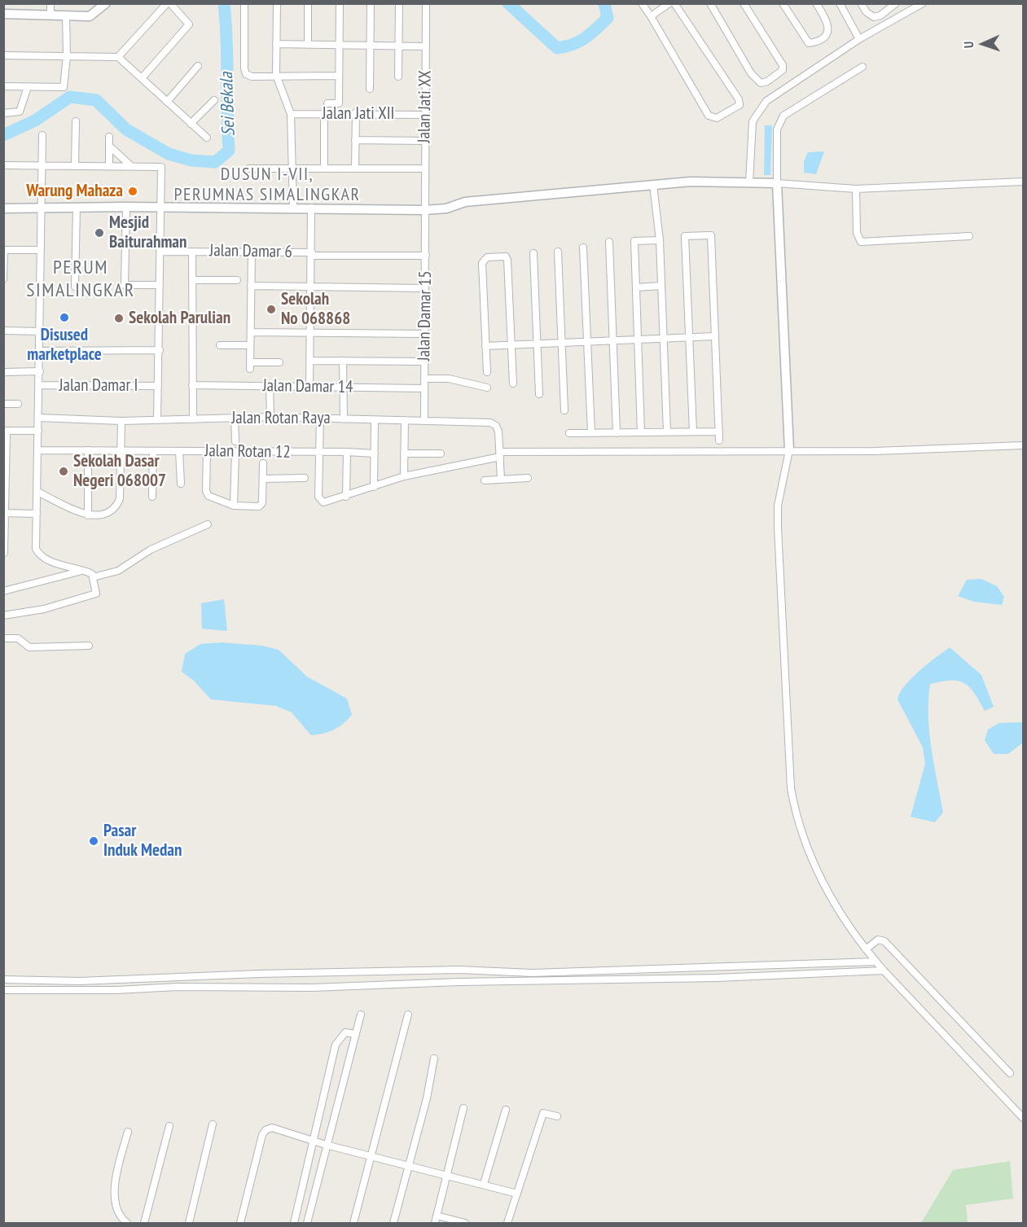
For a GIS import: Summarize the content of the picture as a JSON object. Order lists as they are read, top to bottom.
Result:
{
  "streets": {
    "street": [
      "Jalan Jati XX",
      "Jalan Jati XII",
      "Jalan Damar 6",
      "Jalan Damar 15",
      "Jalan Damar I",
      "Jalan Damar 14",
      "Jalan Rotan Raya",
      "Jalan Rotan 12"
    ]
  },
  "crossings": [
    ["Jalan Jati XX", "Jalan Jati XII"],
    ["Jalan Jati XX", "Jalan Damar 15"],
    ["Jalan Damar 6", "Jalan Damar 15"],
    ["Jalan Damar 15", "Jalan Damar 14"],
    ["Jalan Damar 15", "Jalan Rotan Raya"]
  ],
  "districts": ["DUSUN I-VII, PERUMNAS SIMALINGKAR", "PERUM SIMALINGKAR"],
  "water": ["Sei Bekala"],
  "places": [
    "Warung Mahaza",
    "Mesjid Baiturahman",
    "Sekolah No 068868",
    "Disused marketplace",
    "Sekolah Parulian",
    "Sekolah Dasar Negeri 068007",
    "Pasar Induk Medan"
  ],
  "north": "left"
}
